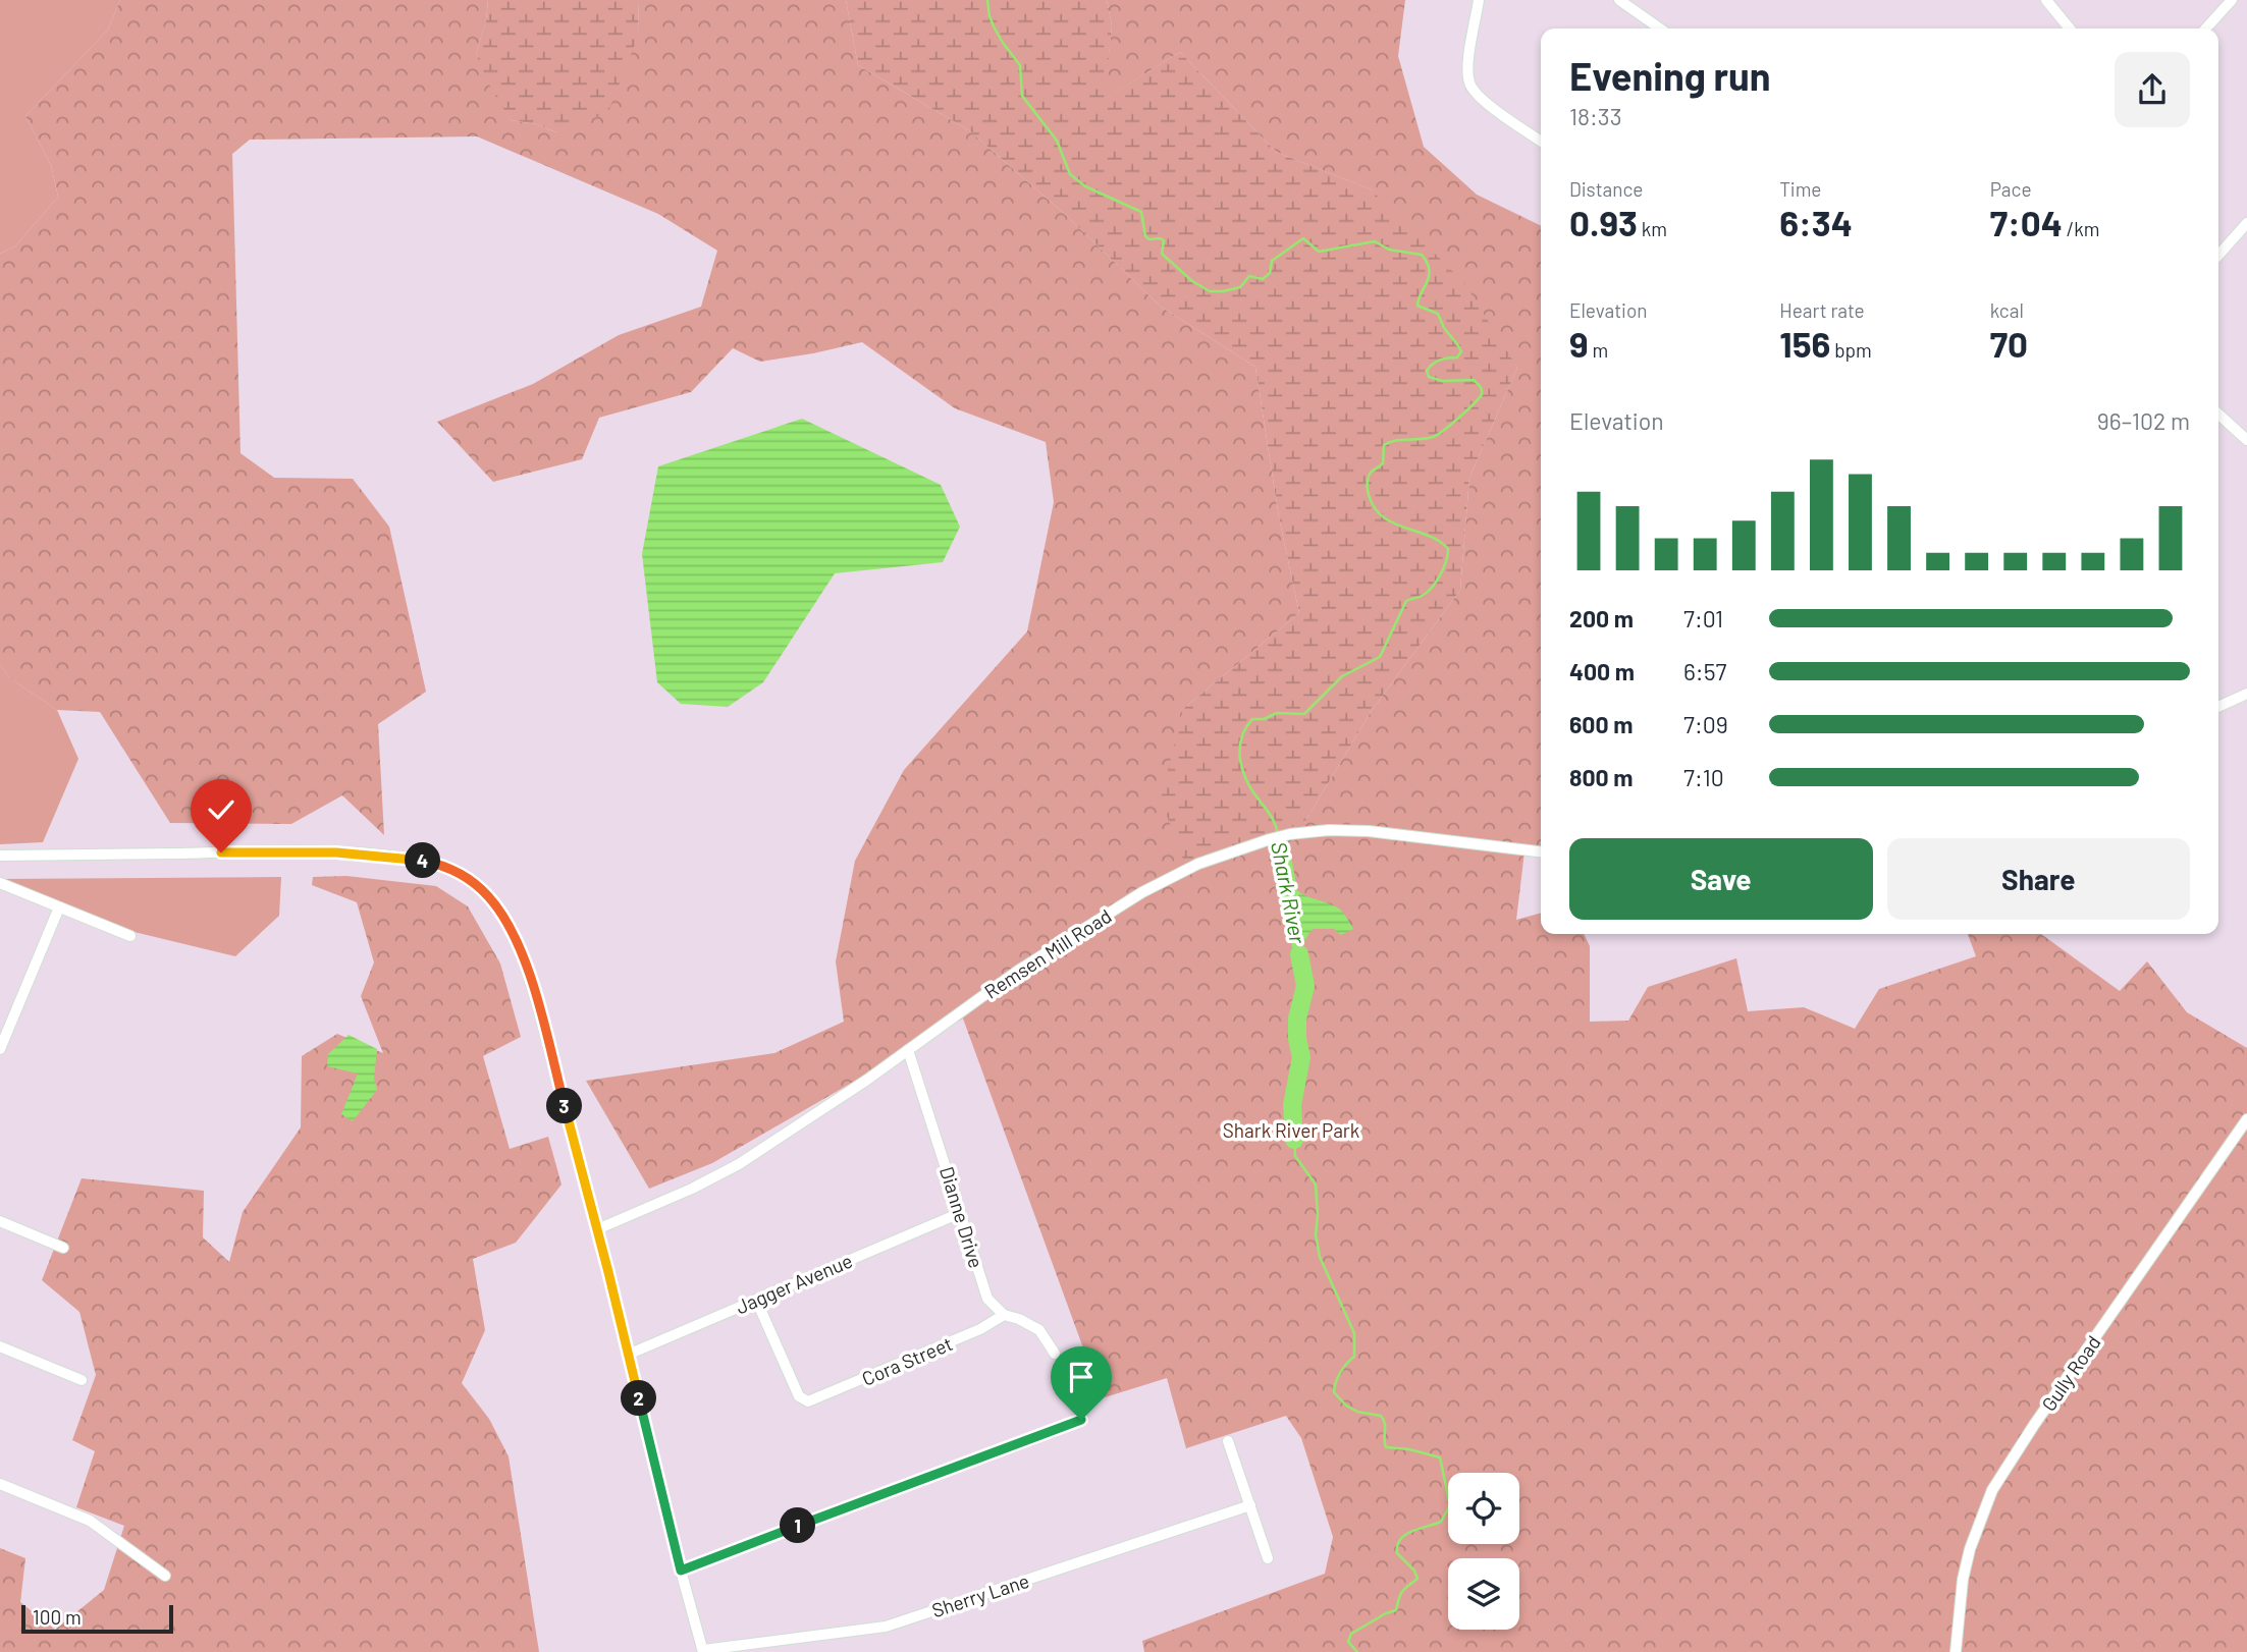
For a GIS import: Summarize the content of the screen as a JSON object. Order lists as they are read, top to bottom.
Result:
{
  "streets": {
    "street": [
      "Remsen Mill Road",
      "Dianne Drive",
      "Jagger Avenue",
      "Cora Street",
      "Gully Road",
      "Sherry Lane"
    ]
  },
  "crossings": [
    ["Remsen Mill Road", "Dianne Drive"],
    ["Dianne Drive", "Jagger Avenue"],
    ["Dianne Drive", "Cora Street"],
    ["Jagger Avenue", "Cora Street"]
  ],
  "water": ["Shark River"],
  "parks": ["Shark River Park"],
  "scale_bar": "100 m",
  "page": {
    "heading": ["Evening run", "18:33"],
    "stats": [
      ["Distance", "0.93 km"],
      ["Time", "6:34"],
      ["Pace", "7:04 /km"],
      ["Elevation", "9 m"],
      ["Heart rate", "156 bpm"],
      ["kcal", "70"]
    ],
    "chart": ["Elevation", "96–102 m"],
    "list": [
      {
        "name": "200 m",
        "note": "7:01"
      },
      {
        "name": "400 m",
        "note": "6:57"
      },
      {
        "name": "600 m",
        "note": "7:09"
      },
      {
        "name": "800 m",
        "note": "7:10"
      }
    ],
    "buttons": ["Save", "Share"],
    "pins": [
      "4",
      "3",
      "2",
      "1"
    ],
    "scale": "100 m"
  }
}
